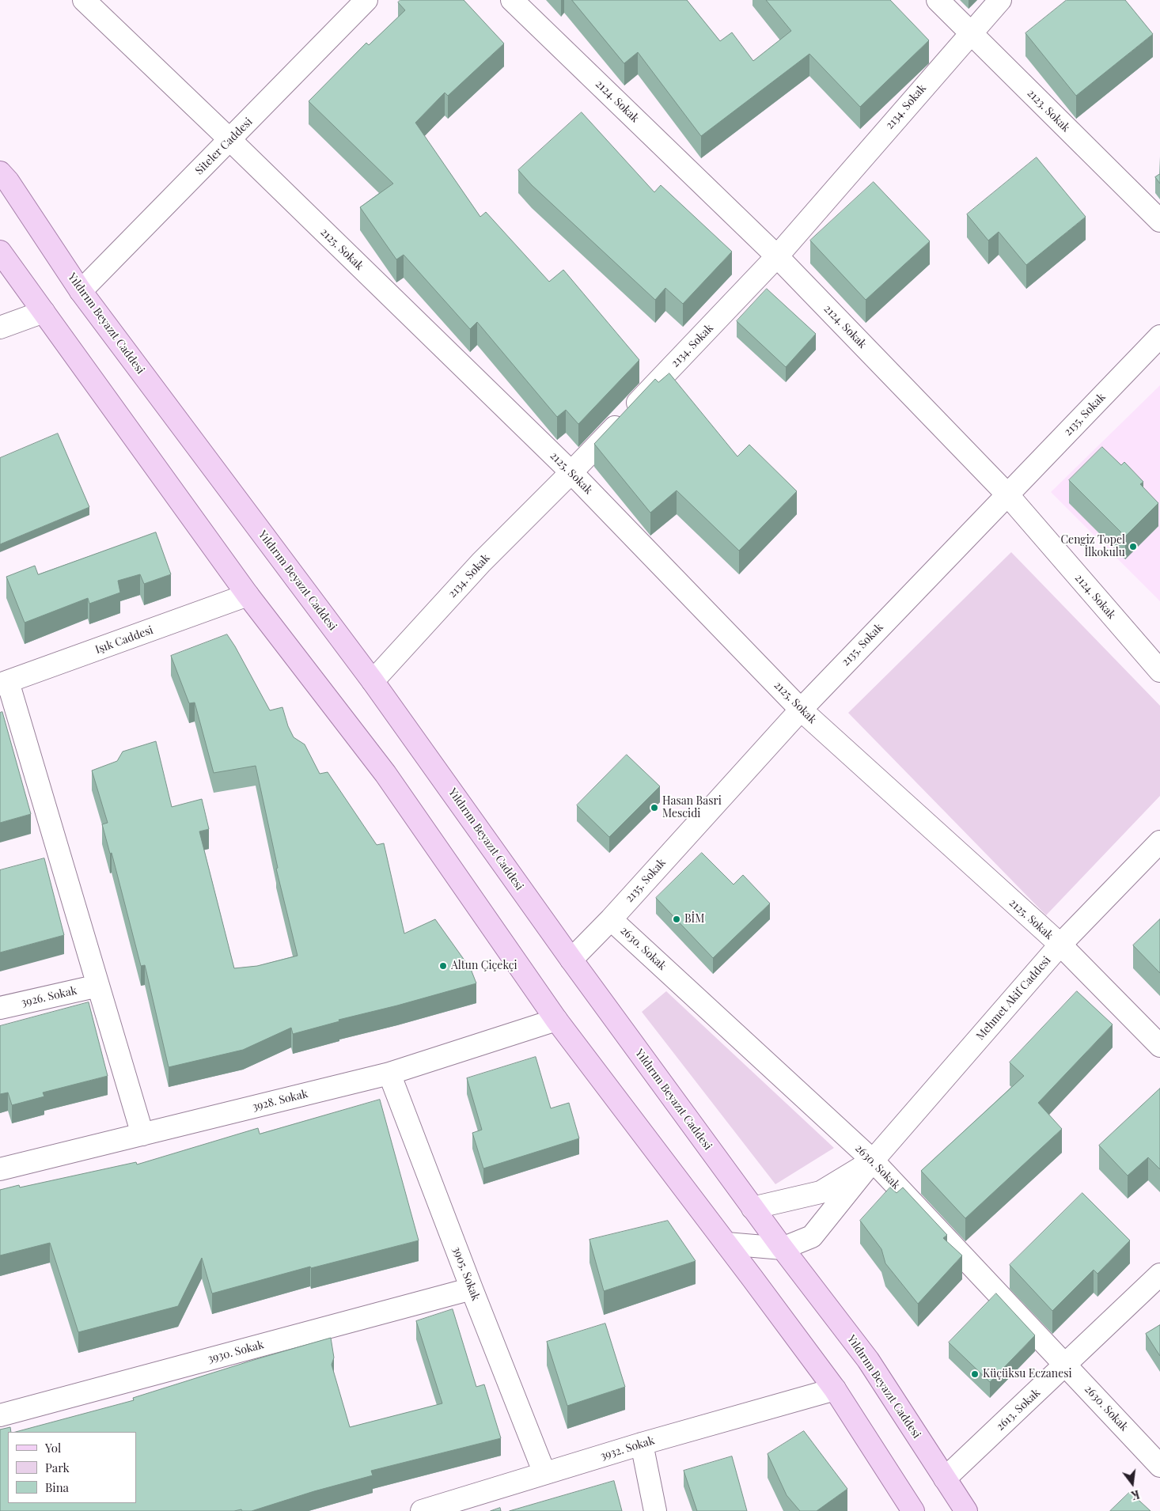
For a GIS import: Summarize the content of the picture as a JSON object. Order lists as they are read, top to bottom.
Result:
{
  "streets": {
    "main road": ["Yıldırım Beyazıt Caddesi"],
    "street": [
      "2124. Sokak",
      "2134. Sokak",
      "2123. Sokak",
      "Siteler Caddesi",
      "2125. Sokak",
      "2135. Sokak",
      "Işık Caddesi",
      "2630. Sokak",
      "3926. Sokak",
      "Mehmet Akif Caddesi",
      "3928. Sokak",
      "3905. Sokak",
      "3930. Sokak",
      "2613. Sokak",
      "3932. Sokak"
    ]
  },
  "crossings": [
    ["2124. Sokak", "2134. Sokak"],
    ["2124. Sokak", "2135. Sokak"],
    ["2134. Sokak", "2123. Sokak"],
    ["2134. Sokak", "2125. Sokak"],
    ["2134. Sokak", "Yıldırım Beyazıt Caddesi"],
    ["Siteler Caddesi", "2125. Sokak"],
    ["Siteler Caddesi", "Yıldırım Beyazıt Caddesi"],
    ["2125. Sokak", "2135. Sokak"],
    ["2125. Sokak", "Mehmet Akif Caddesi"],
    ["Yıldırım Beyazıt Caddesi", "2135. Sokak"],
    ["Yıldırım Beyazıt Caddesi", "Mehmet Akif Caddesi"],
    ["Yıldırım Beyazıt Caddesi", "2613. Sokak"],
    ["2135. Sokak", "2630. Sokak"],
    ["2630. Sokak", "Mehmet Akif Caddesi"],
    ["2630. Sokak", "2613. Sokak"],
    ["3928. Sokak", "3905. Sokak"],
    ["3905. Sokak", "3930. Sokak"],
    ["3905. Sokak", "3932. Sokak"]
  ],
  "places": [
    "Cengiz Topel İlkokulu",
    "Hasan Basri Mescidi",
    "BİM",
    "Altun Çiçekçi",
    "Küçüksu Eczanesi"
  ],
  "legend": ["Yol", "Park", "Bina"],
  "north": "bottom"
}
